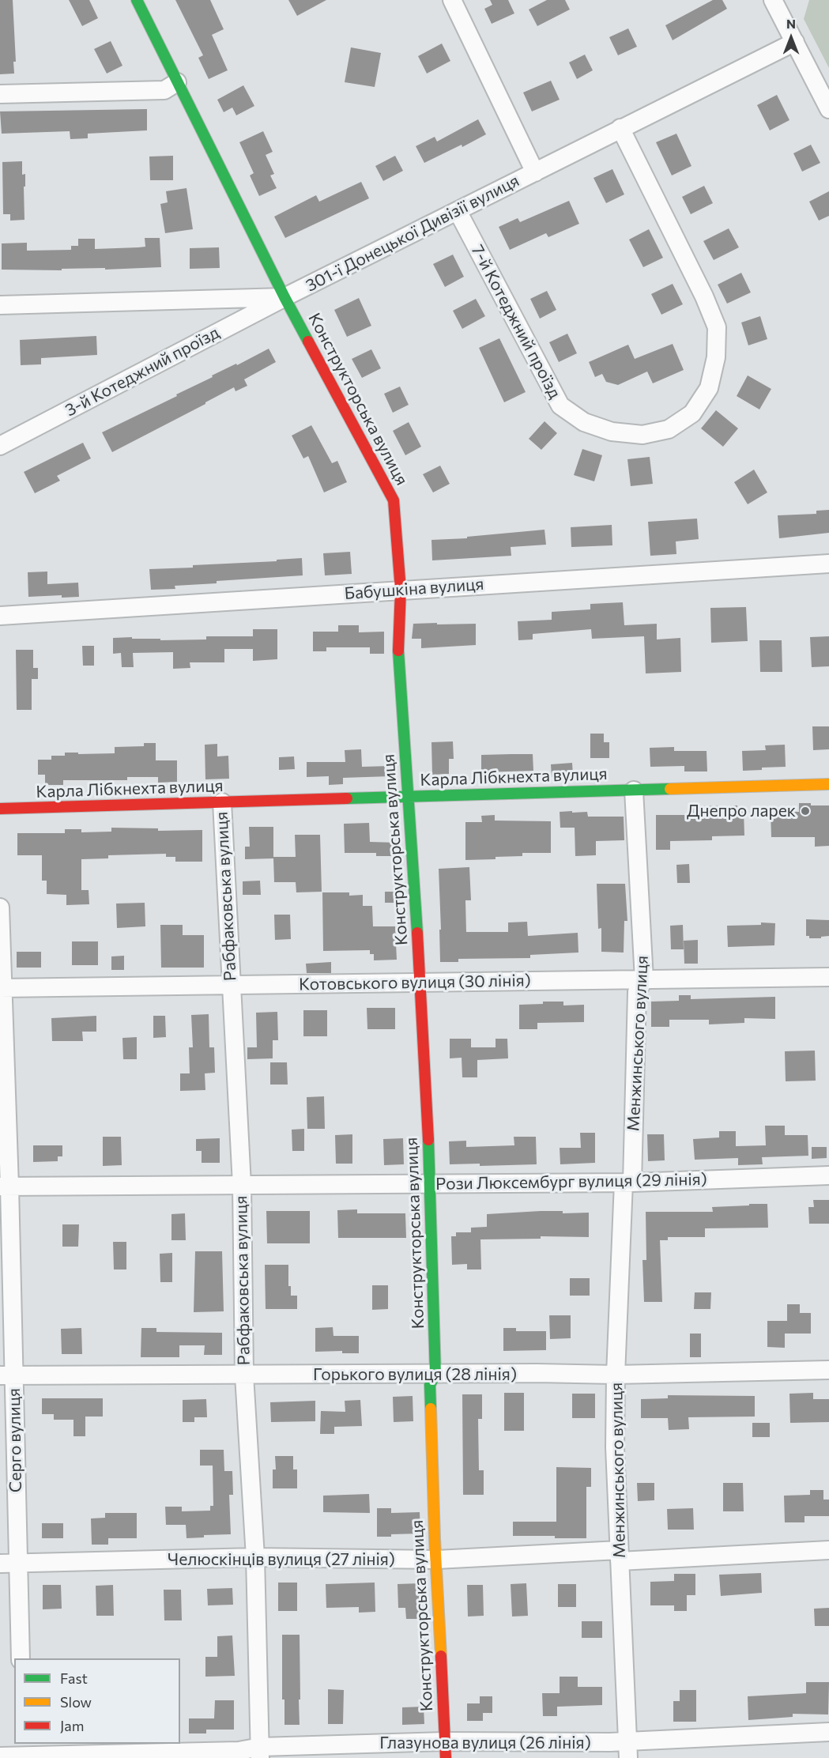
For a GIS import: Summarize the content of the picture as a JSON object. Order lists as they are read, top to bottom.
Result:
{
  "streets": {
    "street": [
      "301-ї Донецької Дивізії вулиця",
      "7-й Котеджний проїзд",
      "3-й Котеджний проїзд",
      "Конструкторська вулиця",
      "Бабушкіна вулиця",
      "Карла Лібкнехта вулиця",
      "Рабфаковська вулиця",
      "Котовського вулиця (30 лiнiя)",
      "Менжинського вулиця",
      "Рози Люксембург вулиця (29 лiнiя)",
      "Горького вулиця (28 лiнiя)",
      "Серго вулиця",
      "Челюскінців вулиця (27 лiнiя)",
      "Глазунова вулиця (26 лiнiя)"
    ]
  },
  "crossings": [
    ["301-ї Донецької Дивізії вулиця", "7-й Котеджний проїзд"],
    ["301-ї Донецької Дивізії вулиця", "3-й Котеджний проїзд"],
    ["301-ї Донецької Дивізії вулиця", "Конструкторська вулиця"],
    ["3-й Котеджний проїзд", "Конструкторська вулиця"],
    ["Конструкторська вулиця", "Бабушкіна вулиця"],
    ["Конструкторська вулиця", "Карла Лібкнехта вулиця"],
    ["Конструкторська вулиця", "Котовського вулиця (30 лiнiя)"],
    ["Конструкторська вулиця", "Рози Люксембург вулиця (29 лiнiя)"],
    ["Конструкторська вулиця", "Горького вулиця (28 лiнiя)"],
    ["Конструкторська вулиця", "Челюскінців вулиця (27 лiнiя)"],
    ["Конструкторська вулиця", "Глазунова вулиця (26 лiнiя)"],
    ["Карла Лібкнехта вулиця", "Рабфаковська вулиця"],
    ["Карла Лібкнехта вулиця", "Менжинського вулиця"],
    ["Рабфаковська вулиця", "Котовського вулиця (30 лiнiя)"],
    ["Рабфаковська вулиця", "Рози Люксембург вулиця (29 лiнiя)"],
    ["Рабфаковська вулиця", "Горького вулиця (28 лiнiя)"],
    ["Рабфаковська вулиця", "Челюскінців вулиця (27 лiнiя)"],
    ["Рабфаковська вулиця", "Глазунова вулиця (26 лiнiя)"],
    ["Котовського вулиця (30 лiнiя)", "Менжинського вулиця"],
    ["Котовського вулиця (30 лiнiя)", "Серго вулиця"],
    ["Менжинського вулиця", "Рози Люксембург вулиця (29 лiнiя)"],
    ["Менжинського вулиця", "Горького вулиця (28 лiнiя)"],
    ["Менжинського вулиця", "Челюскінців вулиця (27 лiнiя)"],
    ["Менжинського вулиця", "Глазунова вулиця (26 лiнiя)"],
    ["Рози Люксембург вулиця (29 лiнiя)", "Серго вулиця"],
    ["Горького вулиця (28 лiнiя)", "Серго вулиця"],
    ["Серго вулиця", "Челюскінців вулиця (27 лiнiя)"]
  ],
  "places": ["Днепро ларек"],
  "legend": ["Fast", "Slow", "Jam"],
  "north": "top"
}
